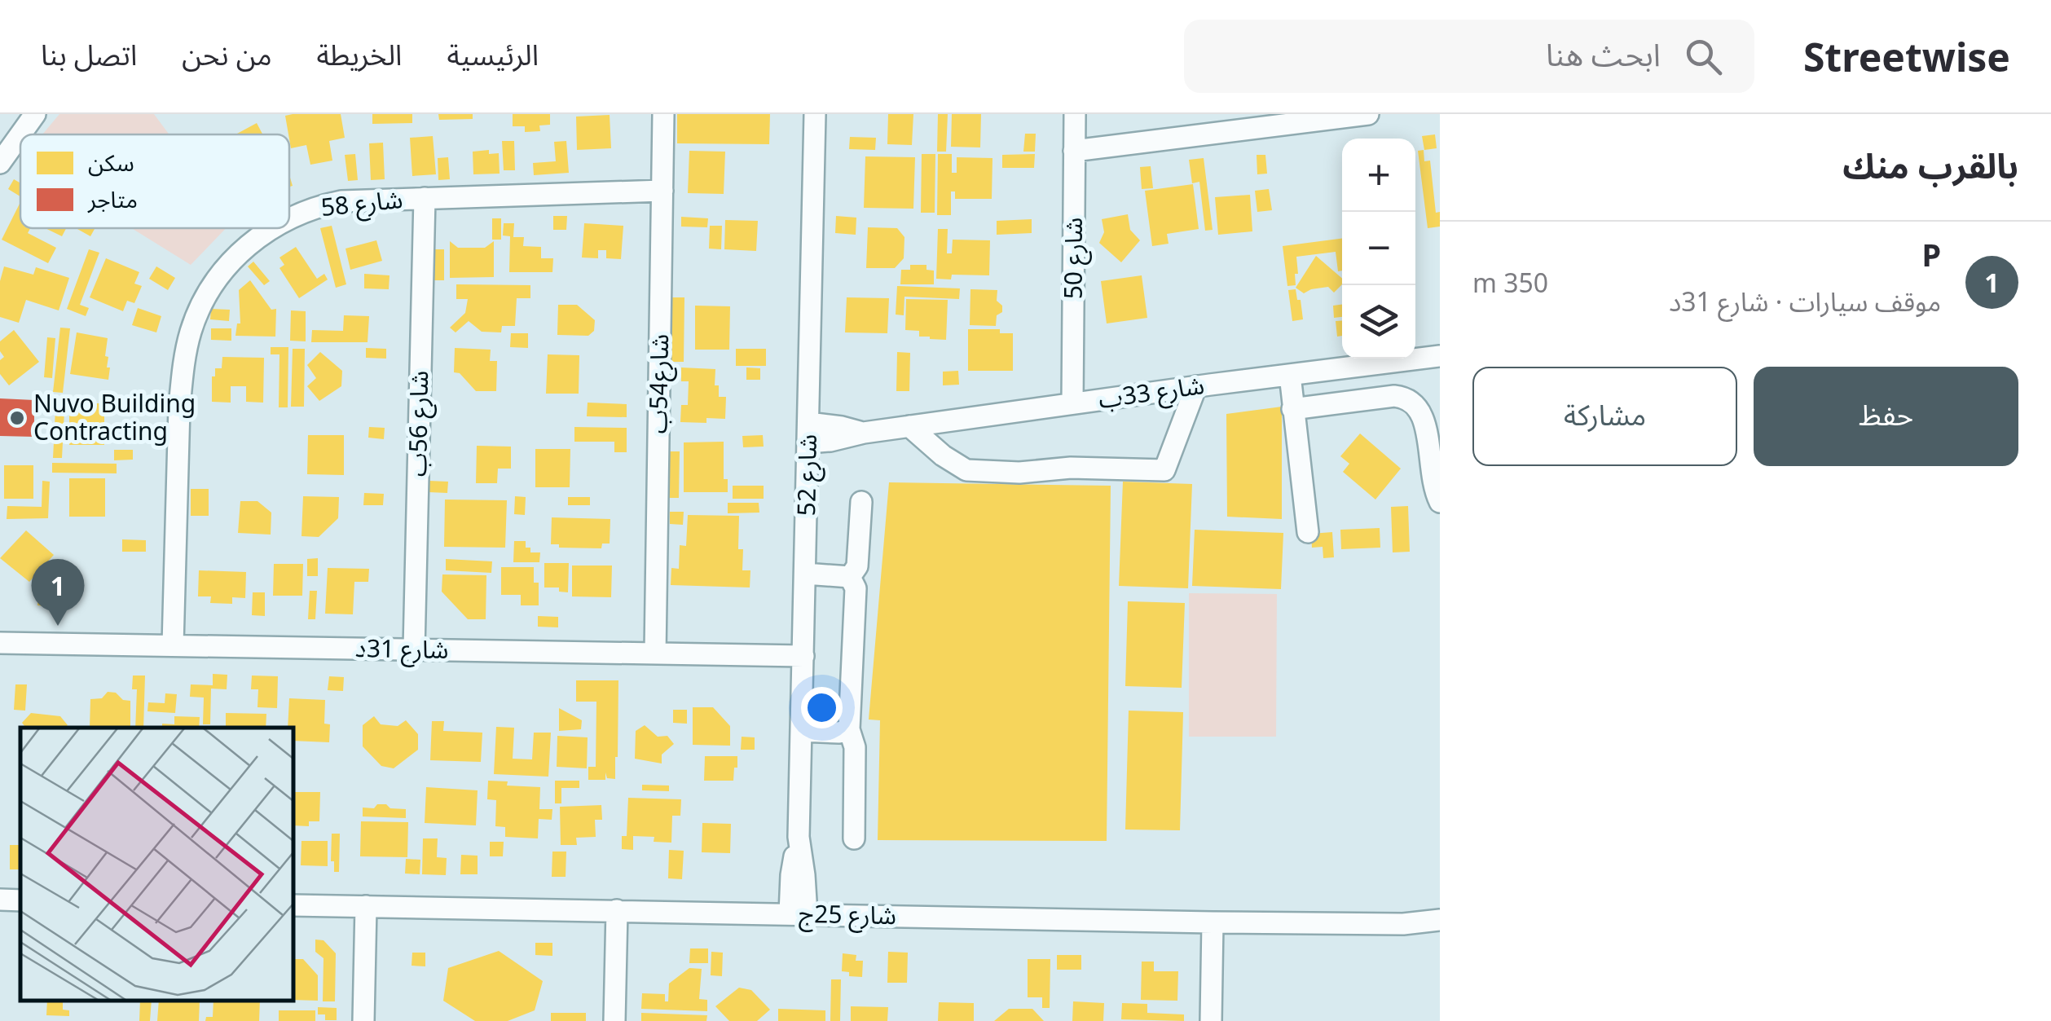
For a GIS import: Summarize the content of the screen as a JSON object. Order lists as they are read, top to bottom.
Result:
{
  "streets": {
    "street": [
      "شارع 58",
      "شارع 50",
      "شارع54ب",
      "شارع 33ب",
      "شارع 56ب",
      "شارع 52",
      "شارع 31د",
      "شارع 25ج"
    ]
  },
  "crossings": [
    ["شارع 58", "شارع54ب"],
    ["شارع 58", "شارع 56ب"],
    ["شارع 58", "شارع 31د"],
    ["شارع 50", "شارع 33ب"],
    ["شارع54ب", "شارع 31د"],
    ["شارع 33ب", "شارع 52"],
    ["شارع 56ب", "شارع 31د"],
    ["شارع 52", "شارع 31د"],
    ["شارع 52", "شارع 25ج"]
  ],
  "places": ["Nuvo Building Contracting"],
  "legend": ["سكن", "متاجر"],
  "page": {
    "header": "Streetwise",
    "search": "ابحث هنا",
    "nav": [
      "الرئيسية",
      "الخريطة",
      "من نحن",
      "اتصل بنا"
    ],
    "heading": "بالقرب منك",
    "map_buttons": ["+", "−"],
    "list": [
      {
        "mark": "1",
        "name": "P",
        "note": "موقف سيارات · شارع 31د",
        "value": "350 m"
      }
    ],
    "buttons": ["حفظ", "مشاركة"],
    "pins": "1"
  }
}
